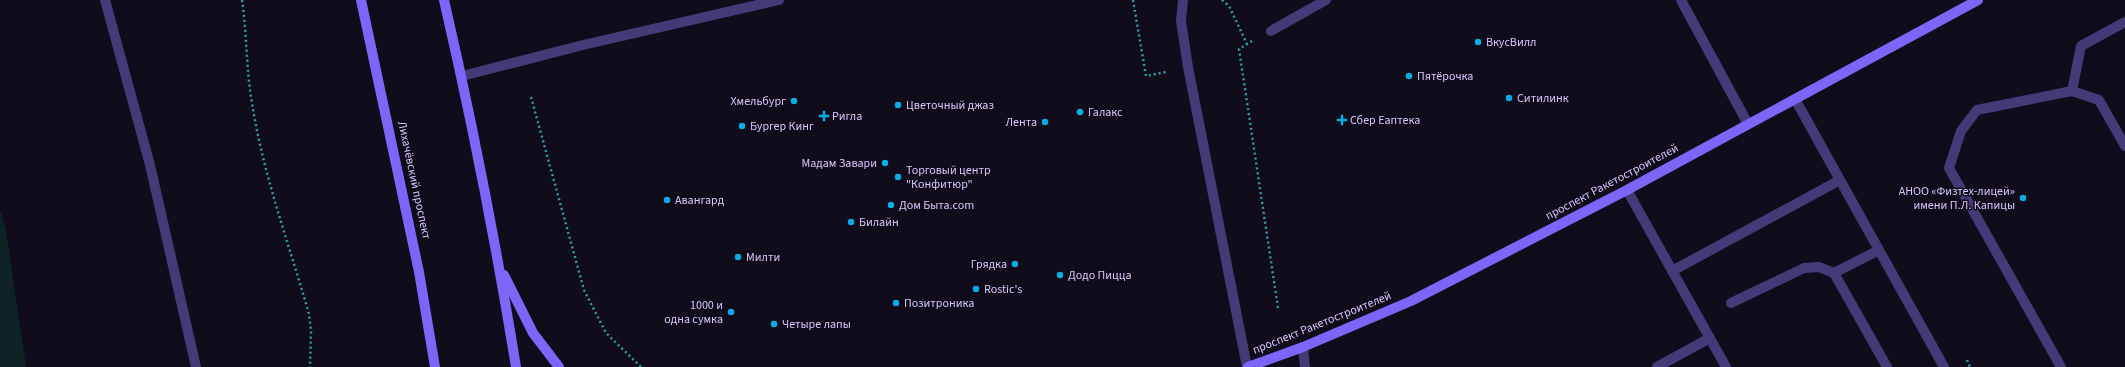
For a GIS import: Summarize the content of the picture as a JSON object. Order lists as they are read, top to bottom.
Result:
{
  "streets": {
    "main road": ["Лихачёвский проспект", "проспект Ракетостроителей"]
  },
  "places": {
    "other": [
      "ВкусВилл",
      "Пятёрочка",
      "Ситилинк",
      "Хмельбург",
      "Цветочный джаз",
      "Галакс",
      "Лента",
      "Бургер Кинг",
      "Мадам Завари",
      "Торговый центр \"Конфитюр\"",
      "АНОО «Физтех-лицей» имени П.Л. Капицы",
      "Авангард",
      "Дом Быта.com",
      "Билайн",
      "Милти",
      "Грядка",
      "Додо Пицца",
      "Rostic's",
      "Позитроника",
      "1000 и одна сумка",
      "Четыре лапы"
    ],
    "health": ["Ригла", "Сбер Еаптека"]
  }
}
